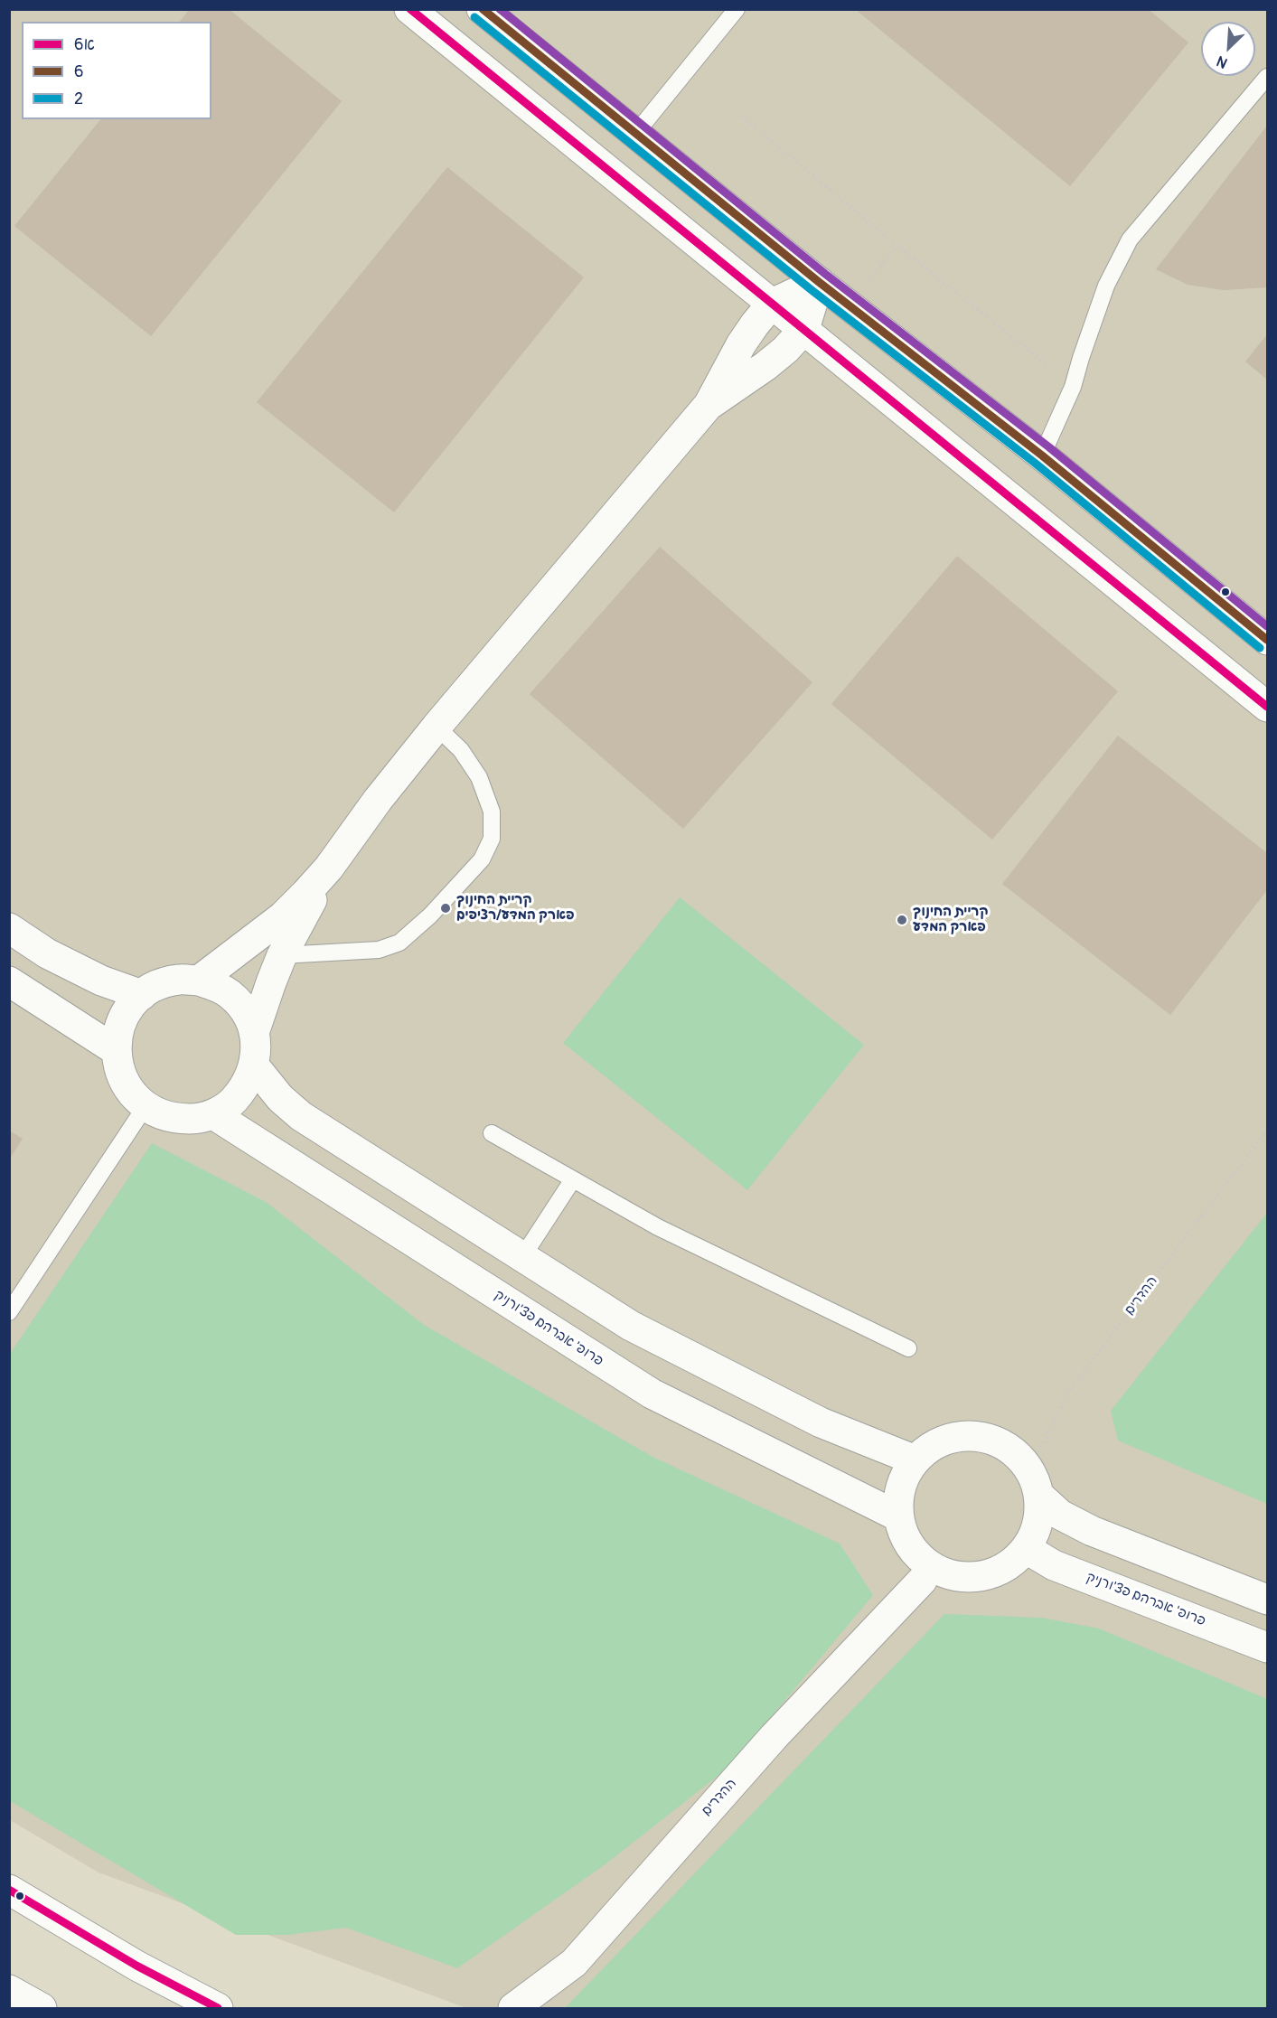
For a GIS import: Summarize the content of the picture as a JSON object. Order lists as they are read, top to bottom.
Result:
{
  "streets": {
    "street": ["ההדרים", "פרופ' אברהם פצ'ורניק"]
  },
  "crossings": [
    ["ההדרים", "פרופ' אברהם פצ'ורניק"]
  ],
  "places": ["קריית החינוך פארק המדע/רציפים", "קריית החינוך פארק המדע"],
  "lines": ["transit line 6א", "transit line 6", "transit line 2"],
  "legend": ["6א", "6", "2"],
  "north": "bottom left"
}
